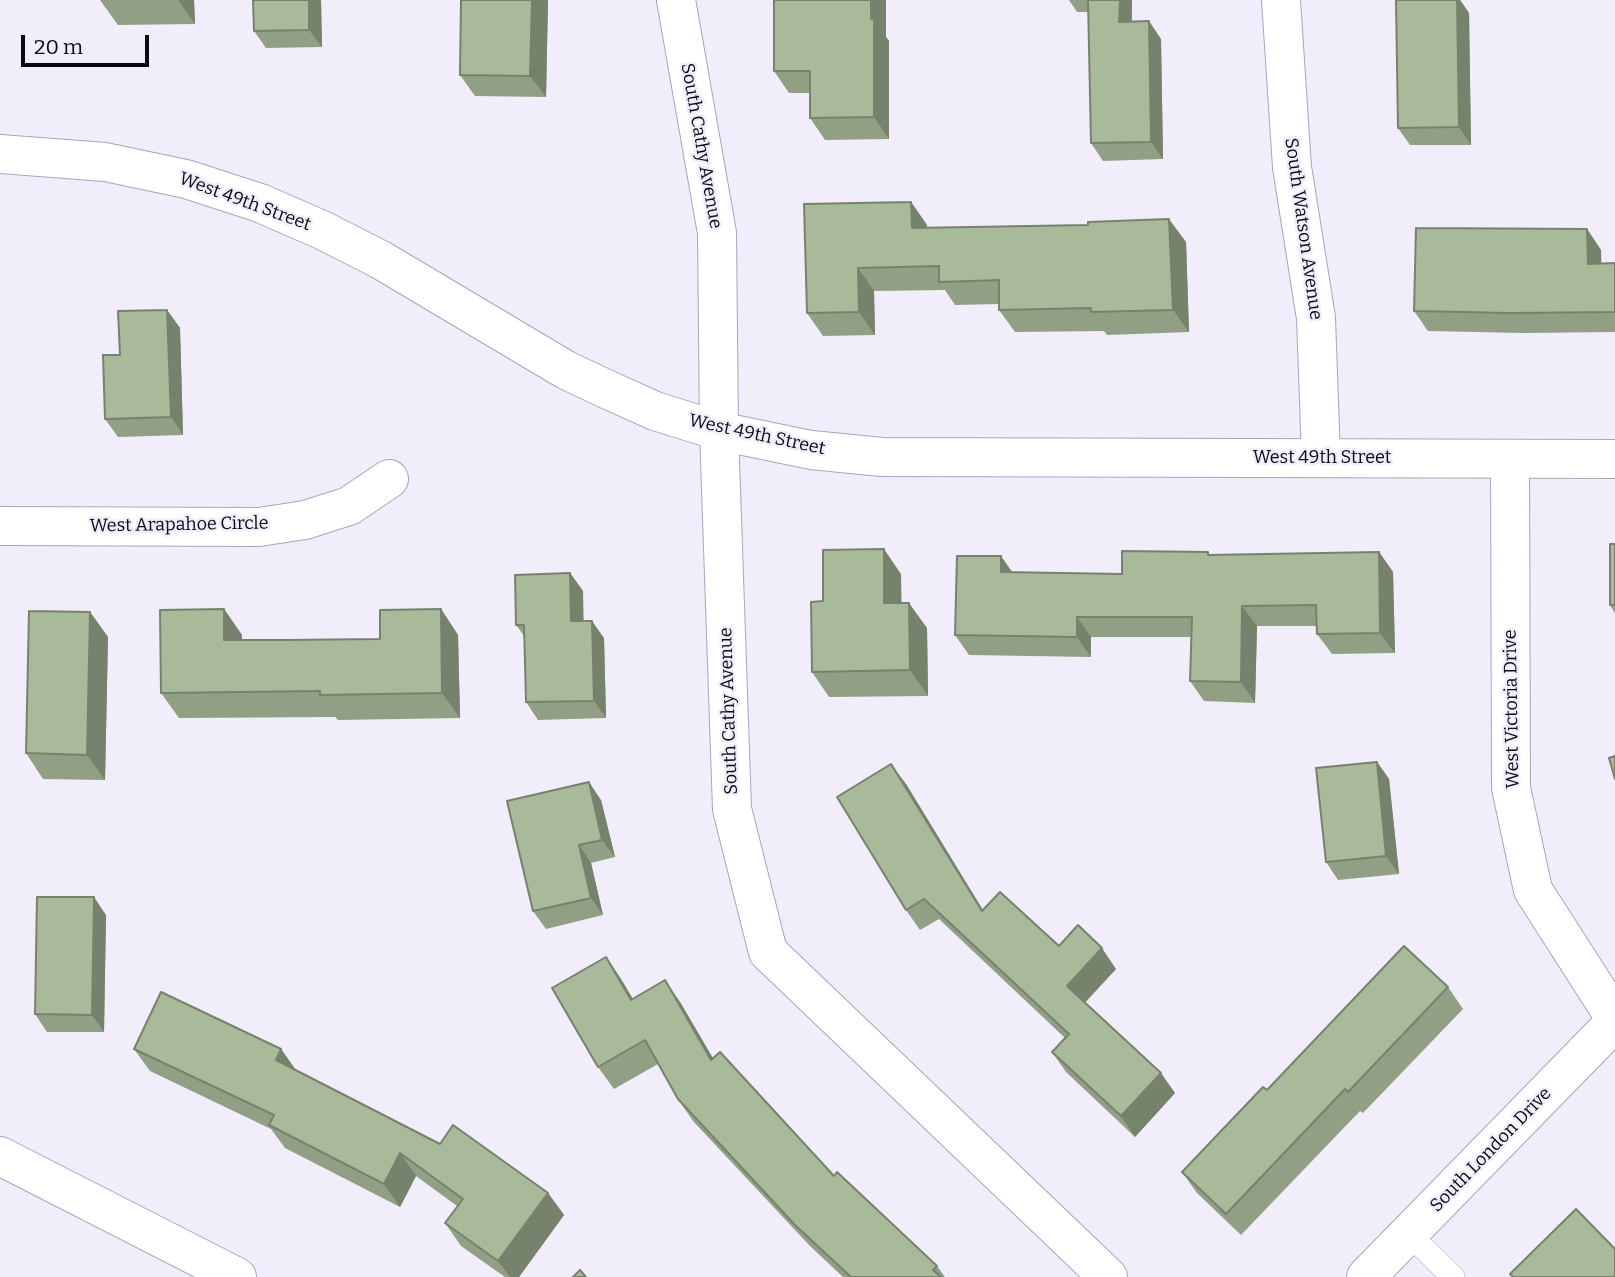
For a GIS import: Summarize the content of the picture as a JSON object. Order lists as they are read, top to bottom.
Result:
{
  "streets": {
    "street": [
      "South Cathy Avenue",
      "West 49th Street",
      "South Watson Avenue",
      "West Arapahoe Circle",
      "West Victoria Drive",
      "South London Drive"
    ]
  },
  "crossings": [
    ["South Cathy Avenue", "West 49th Street"],
    ["West 49th Street", "South Watson Avenue"],
    ["West 49th Street", "West Victoria Drive"],
    ["West Victoria Drive", "South London Drive"]
  ],
  "scale_bar": "20 m"
}
